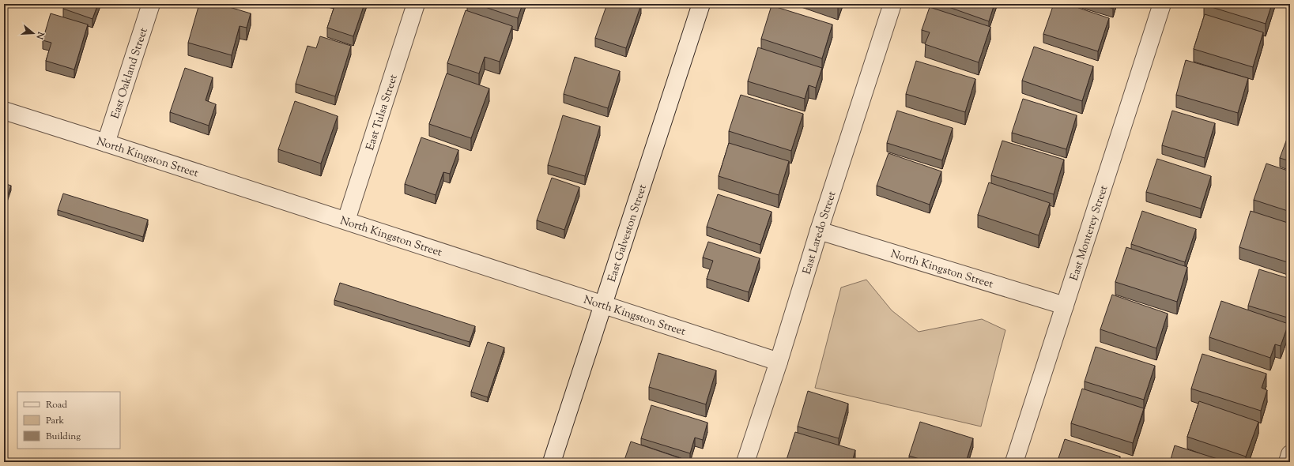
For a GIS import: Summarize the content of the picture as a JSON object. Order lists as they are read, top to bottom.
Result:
{
  "streets": {
    "street": [
      "East Oakland Street",
      "East Tulsa Street",
      "North Kingston Street",
      "East Galveston Street",
      "East Laredo Street",
      "East Monterey Street"
    ]
  },
  "crossings": [
    ["East Oakland Street", "North Kingston Street"],
    ["East Tulsa Street", "North Kingston Street"],
    ["North Kingston Street", "East Galveston Street"],
    ["North Kingston Street", "East Laredo Street"],
    ["North Kingston Street", "East Monterey Street"]
  ],
  "legend": ["Road", "Park", "Building"],
  "north": "right"
}
